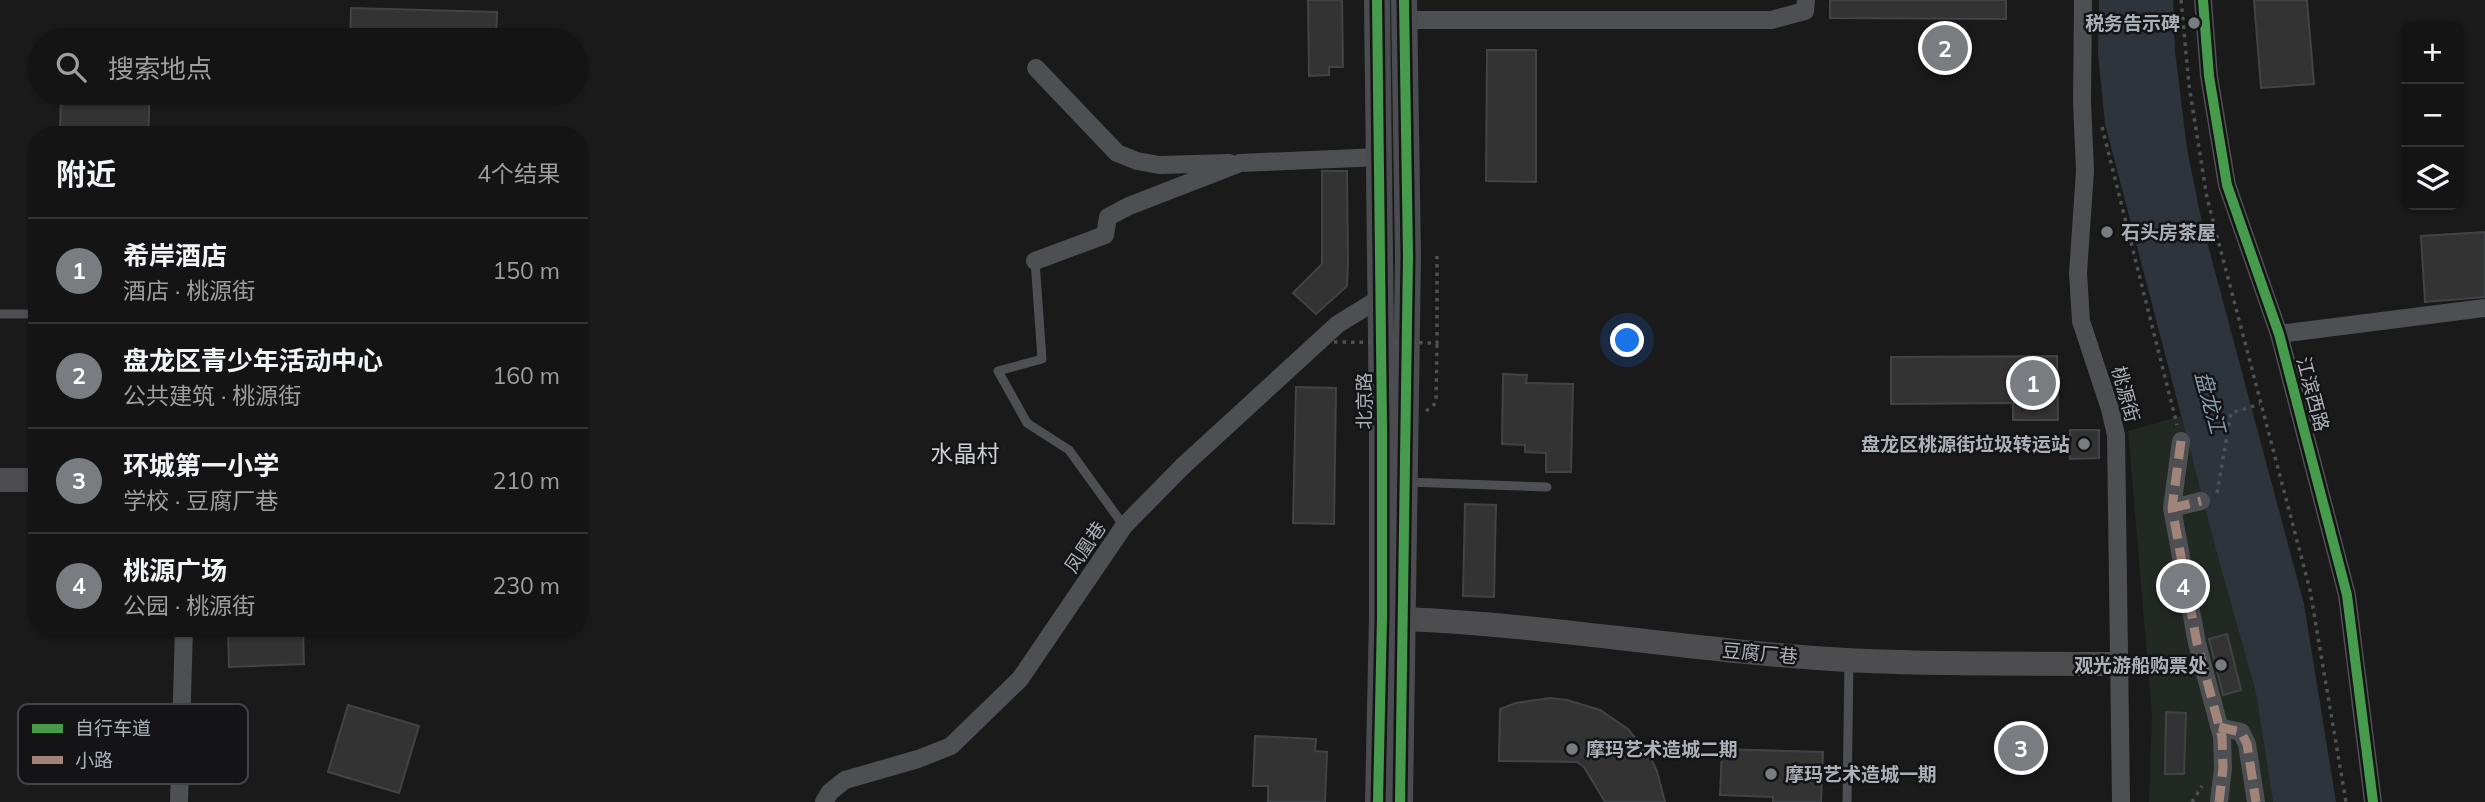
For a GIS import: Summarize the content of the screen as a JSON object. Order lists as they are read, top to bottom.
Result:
{
  "streets": {
    "main road": ["北京路"],
    "street": [
      "桃源街",
      "江滨西路",
      "凤凰巷",
      "豆腐厂巷"
    ]
  },
  "crossings": [
    ["桃源街", "豆腐厂巷"],
    ["北京路", "凤凰巷"]
  ],
  "districts": ["水晶村"],
  "water": ["盘龙江"],
  "places": [
    "税务告示碑",
    "石头房茶屋",
    "盘龙区桃源街垃圾转运站",
    "观光游船购票处",
    "摩玛艺术造城二期",
    "摩玛艺术造城一期"
  ],
  "legend": ["自行车道", "小路"],
  "page": {
    "map_buttons": ["+", "−"],
    "pins": [
      "2",
      "1",
      "4",
      "3"
    ],
    "search": "搜索地点",
    "heading": ["附近", "4个结果"],
    "list": [
      {
        "mark": "1",
        "name": "希岸酒店",
        "note": "酒店 · 桃源街",
        "value": "150 m"
      },
      {
        "mark": "2",
        "name": "盘龙区青少年活动中心",
        "note": "公共建筑 · 桃源街",
        "value": "160 m"
      },
      {
        "mark": "3",
        "name": "环城第一小学",
        "note": "学校 · 豆腐厂巷",
        "value": "210 m"
      },
      {
        "mark": "4",
        "name": "桃源广场",
        "note": "公园 · 桃源街",
        "value": "230 m"
      }
    ]
  }
}
